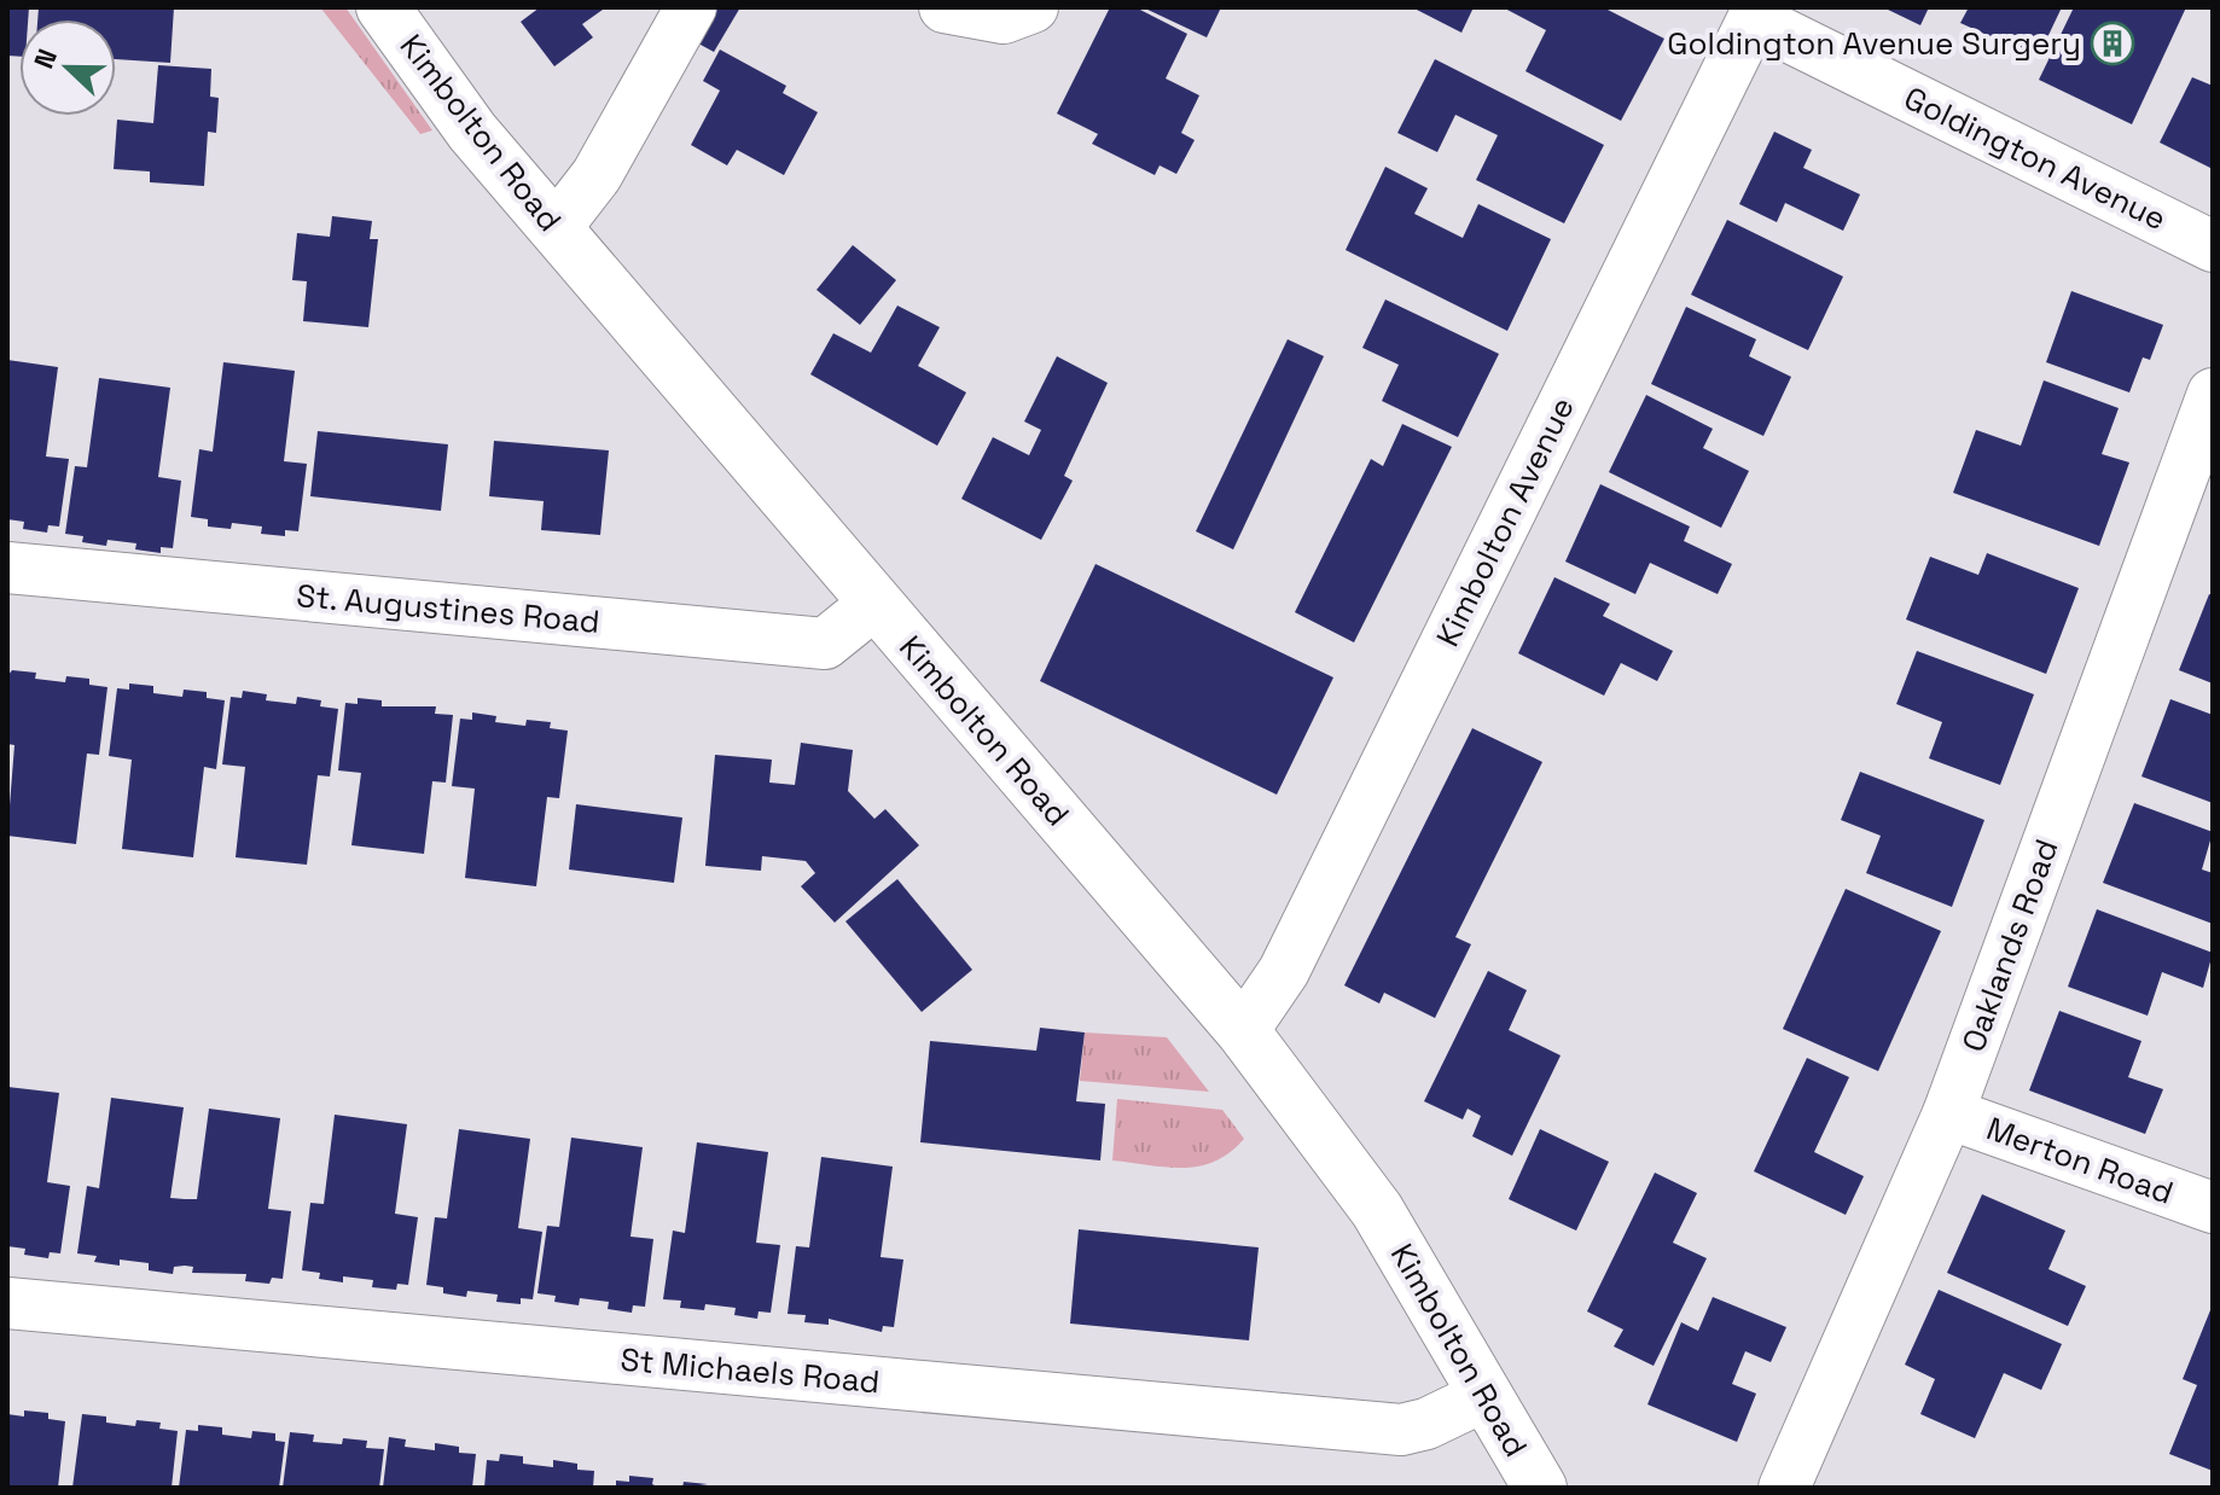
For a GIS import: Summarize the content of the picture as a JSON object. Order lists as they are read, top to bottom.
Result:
{
  "streets": {
    "main road": ["Kimbolton Road"],
    "street": [
      "Goldington Avenue",
      "Kimbolton Avenue",
      "St. Augustines Road",
      "Oaklands Road",
      "Merton Road",
      "St Michaels Road"
    ]
  },
  "crossings": [
    ["Kimbolton Road", "Kimbolton Avenue"],
    ["Kimbolton Road", "St. Augustines Road"],
    ["Kimbolton Road", "St Michaels Road"],
    ["Goldington Avenue", "Kimbolton Avenue"],
    ["Oaklands Road", "Merton Road"]
  ],
  "places": {
    "building": ["Goldington Avenue Surgery"]
  },
  "north": "left"
}
